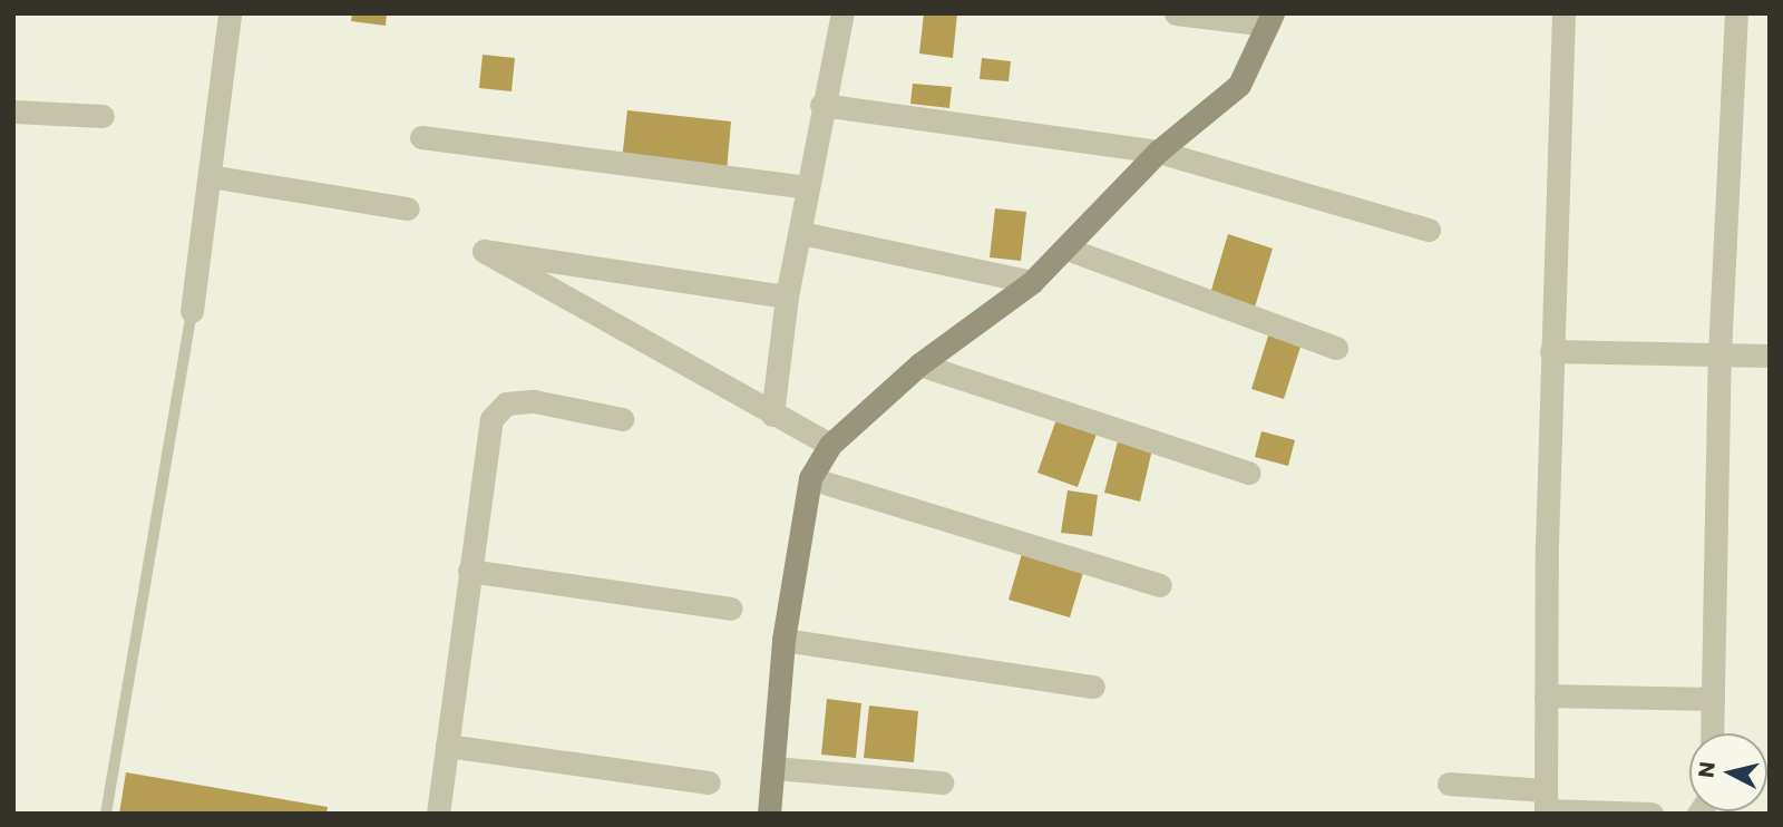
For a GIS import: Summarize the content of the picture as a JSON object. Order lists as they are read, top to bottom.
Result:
{
  "north": "left"
}
